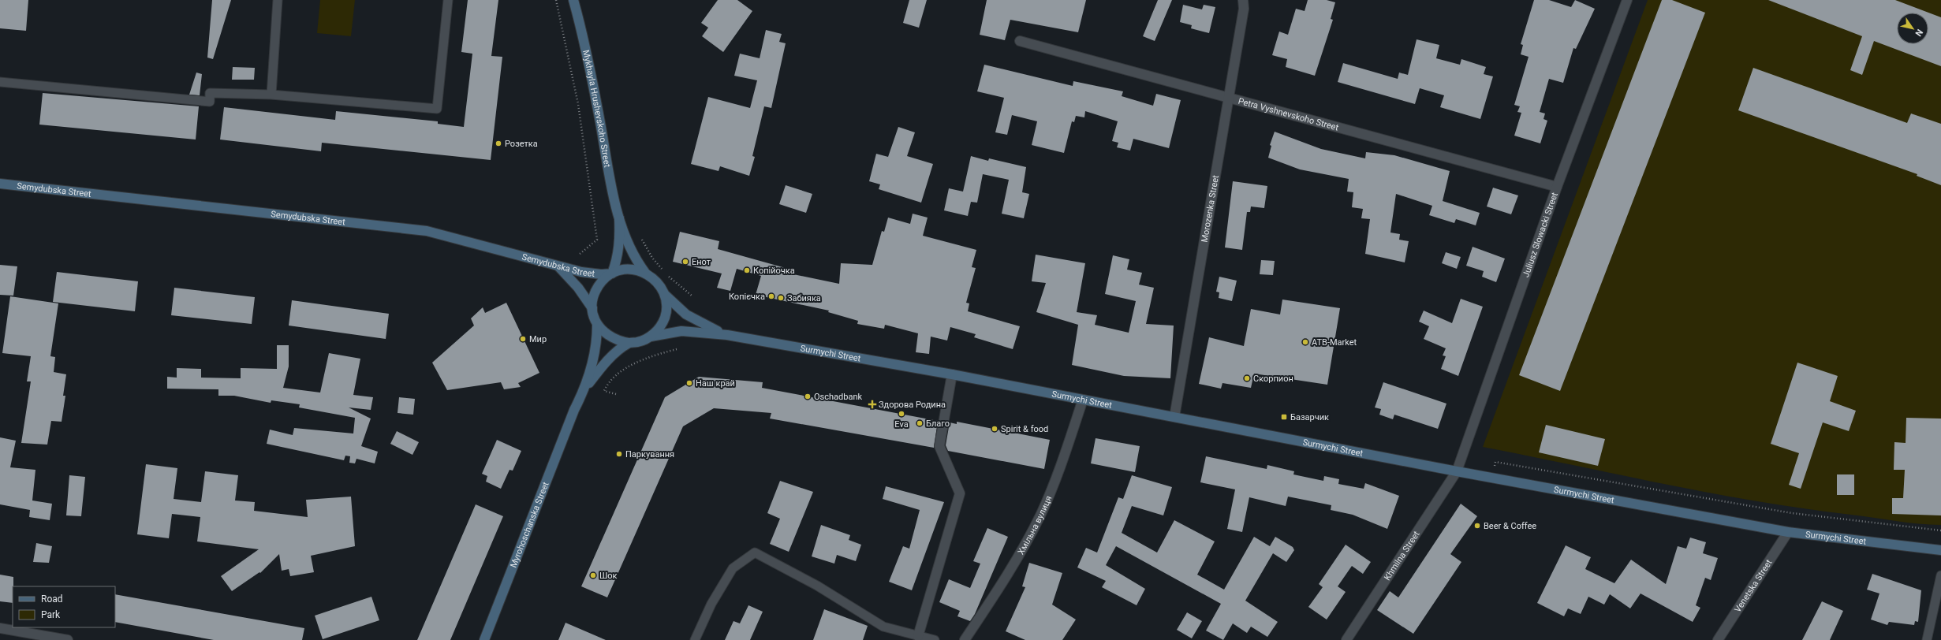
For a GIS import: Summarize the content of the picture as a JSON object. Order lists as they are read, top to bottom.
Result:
{
  "streets": {
    "main road": [
      "Mykhayla Hrushevskoho Street",
      "Semydubska Street",
      "Surmychi Street",
      "Myrohoschanska Street"
    ],
    "street": [
      "Petra Vyshnevskoho Street",
      "Morozenka Street",
      "Juliusz Slowacki Street",
      "Хмільна вулиця",
      "Khmilna Street",
      "Venetska Street"
    ]
  },
  "crossings": [
    ["Mykhayla Hrushevskoho Street", "Semydubska Street"],
    ["Petra Vyshnevskoho Street", "Morozenka Street"],
    ["Petra Vyshnevskoho Street", "Juliusz Slowacki Street"],
    ["Morozenka Street", "Surmychi Street"],
    ["Juliusz Slowacki Street", "Surmychi Street"],
    ["Juliusz Slowacki Street", "Khmilna Street"],
    ["Surmychi Street", "Хмільна вулиця"],
    ["Surmychi Street", "Khmilna Street"],
    ["Surmychi Street", "Venetska Street"]
  ],
  "places": {
    "other": [
      "Розетка",
      "Енот",
      "Копійочка",
      "Копієчка",
      "Забияка",
      "Мир",
      "ATB-Market",
      "Скорпион",
      "Наш край",
      "Oschadbank",
      "Eva",
      "Благо",
      "Spirit & food",
      "Паркування",
      "Beer & Coffee",
      "Шок"
    ],
    "health": ["Здорова Родина"],
    "transit": ["Базарчик"]
  },
  "legend": ["Road", "Park"],
  "north": "bottom right"
}
